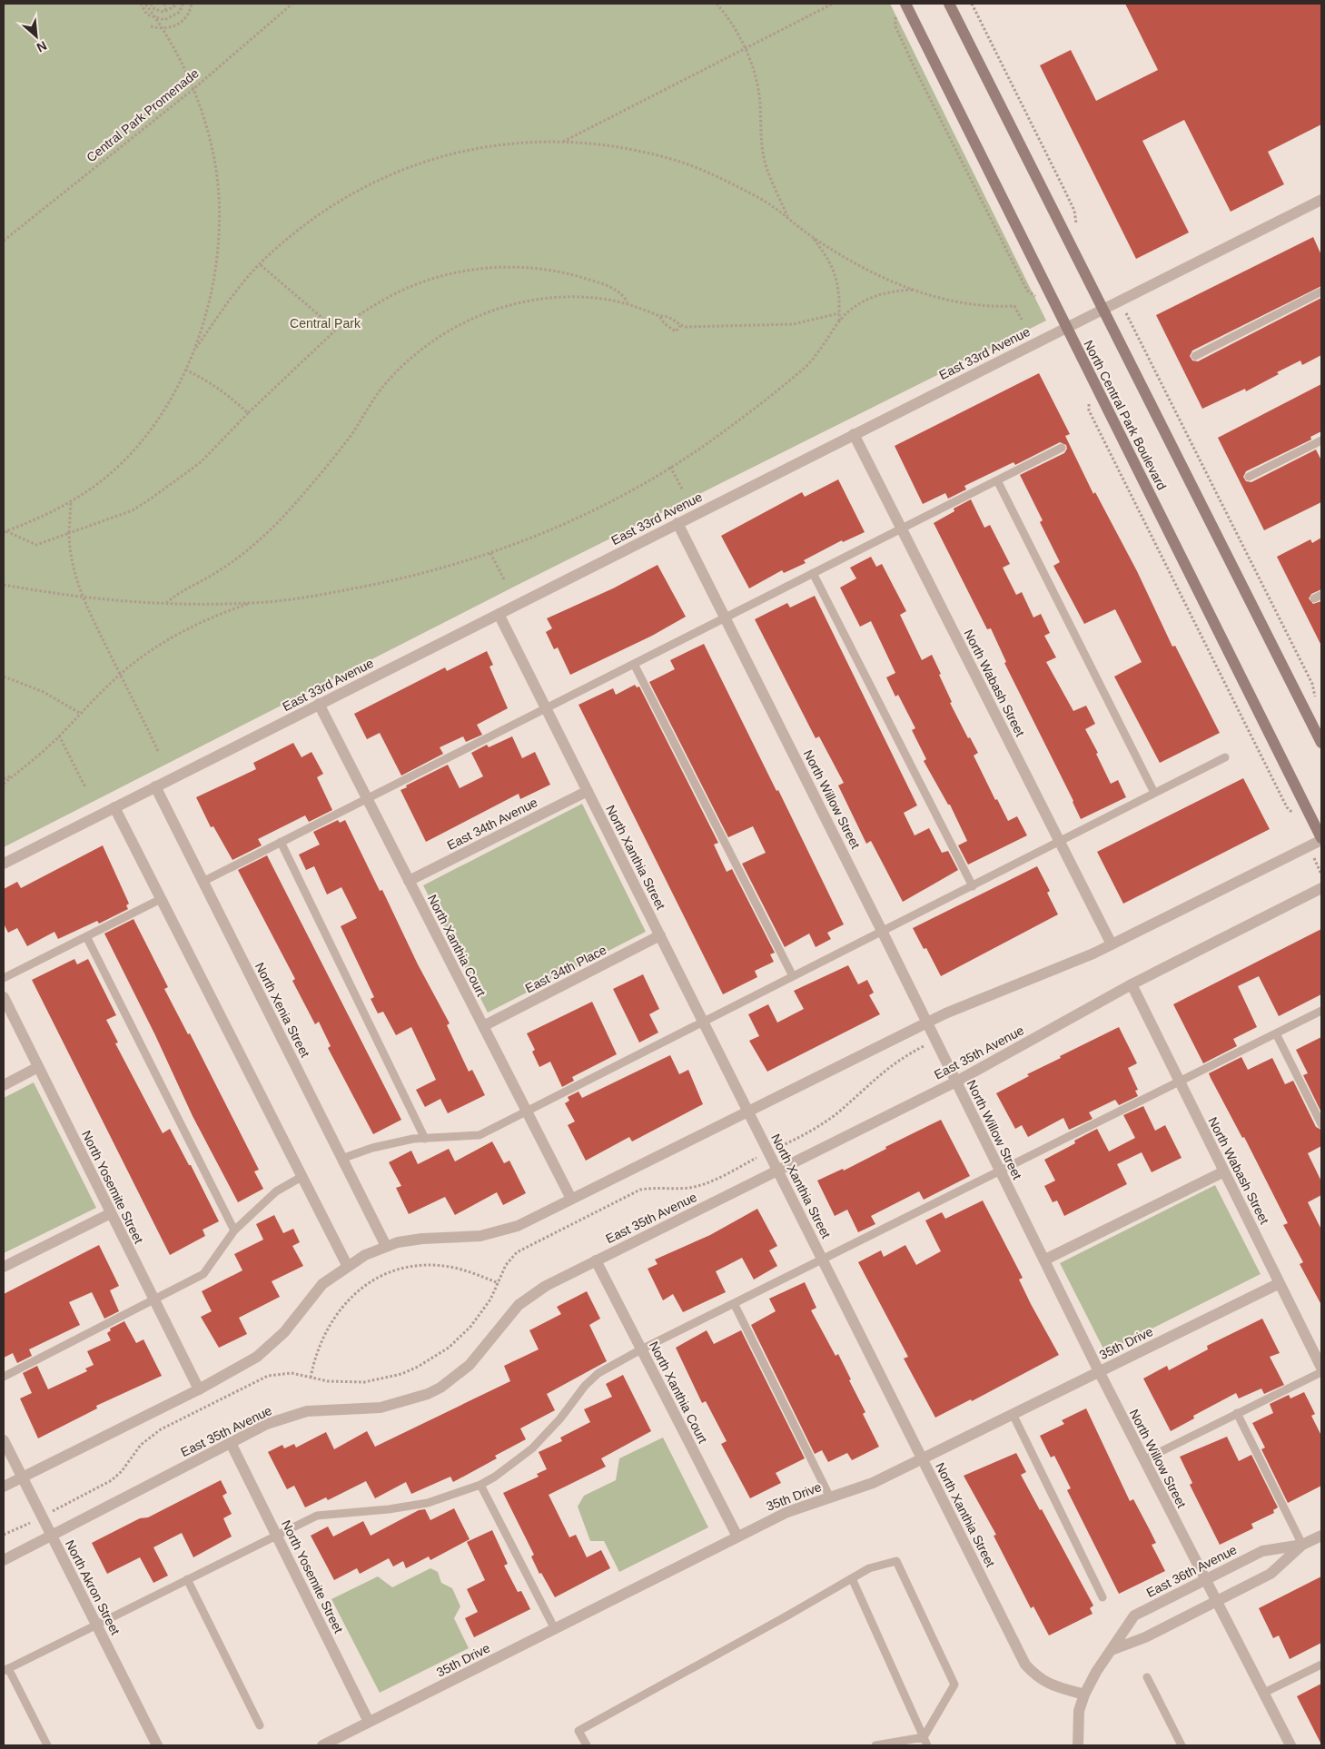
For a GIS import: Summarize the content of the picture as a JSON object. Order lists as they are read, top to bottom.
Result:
{
  "streets": {
    "main road": ["North Central Park Boulevard"],
    "street": [
      "East 33rd Avenue",
      "North Wabash Street",
      "North Willow Street",
      "East 34th Avenue",
      "North Xanthia Street",
      "North Xanthia Court",
      "East 34th Place",
      "North Xenia Street",
      "East 35th Avenue",
      "North Yosemite Street",
      "35th Drive",
      "East 36th Avenue",
      "North Akron Street"
    ],
    "path": ["Central Park Promenade"]
  },
  "crossings": [
    ["East 33rd Avenue", "North Central Park Boulevard"],
    ["East 33rd Avenue", "North Wabash Street"],
    ["East 33rd Avenue", "North Willow Street"],
    ["East 33rd Avenue", "North Xanthia Street"],
    ["East 33rd Avenue", "North Xanthia Court"],
    ["East 33rd Avenue", "North Xenia Street"],
    ["North Wabash Street", "East 35th Avenue"],
    ["North Wabash Street", "35th Drive"],
    ["North Willow Street", "East 35th Avenue"],
    ["North Willow Street", "35th Drive"],
    ["North Willow Street", "East 36th Avenue"],
    ["East 34th Avenue", "North Xanthia Street"],
    ["East 34th Avenue", "North Xanthia Court"],
    ["North Xanthia Street", "East 34th Place"],
    ["North Xanthia Street", "East 35th Avenue"],
    ["North Xanthia Street", "35th Drive"],
    ["North Xanthia Street", "East 36th Avenue"],
    ["North Xanthia Court", "East 34th Place"],
    ["North Xanthia Court", "East 35th Avenue"],
    ["North Xanthia Court", "35th Drive"],
    ["East 35th Avenue", "North Yosemite Street"],
    ["East 35th Avenue", "North Akron Street"],
    ["North Yosemite Street", "35th Drive"]
  ],
  "parks": ["Central Park"],
  "north": "bottom right"
}
